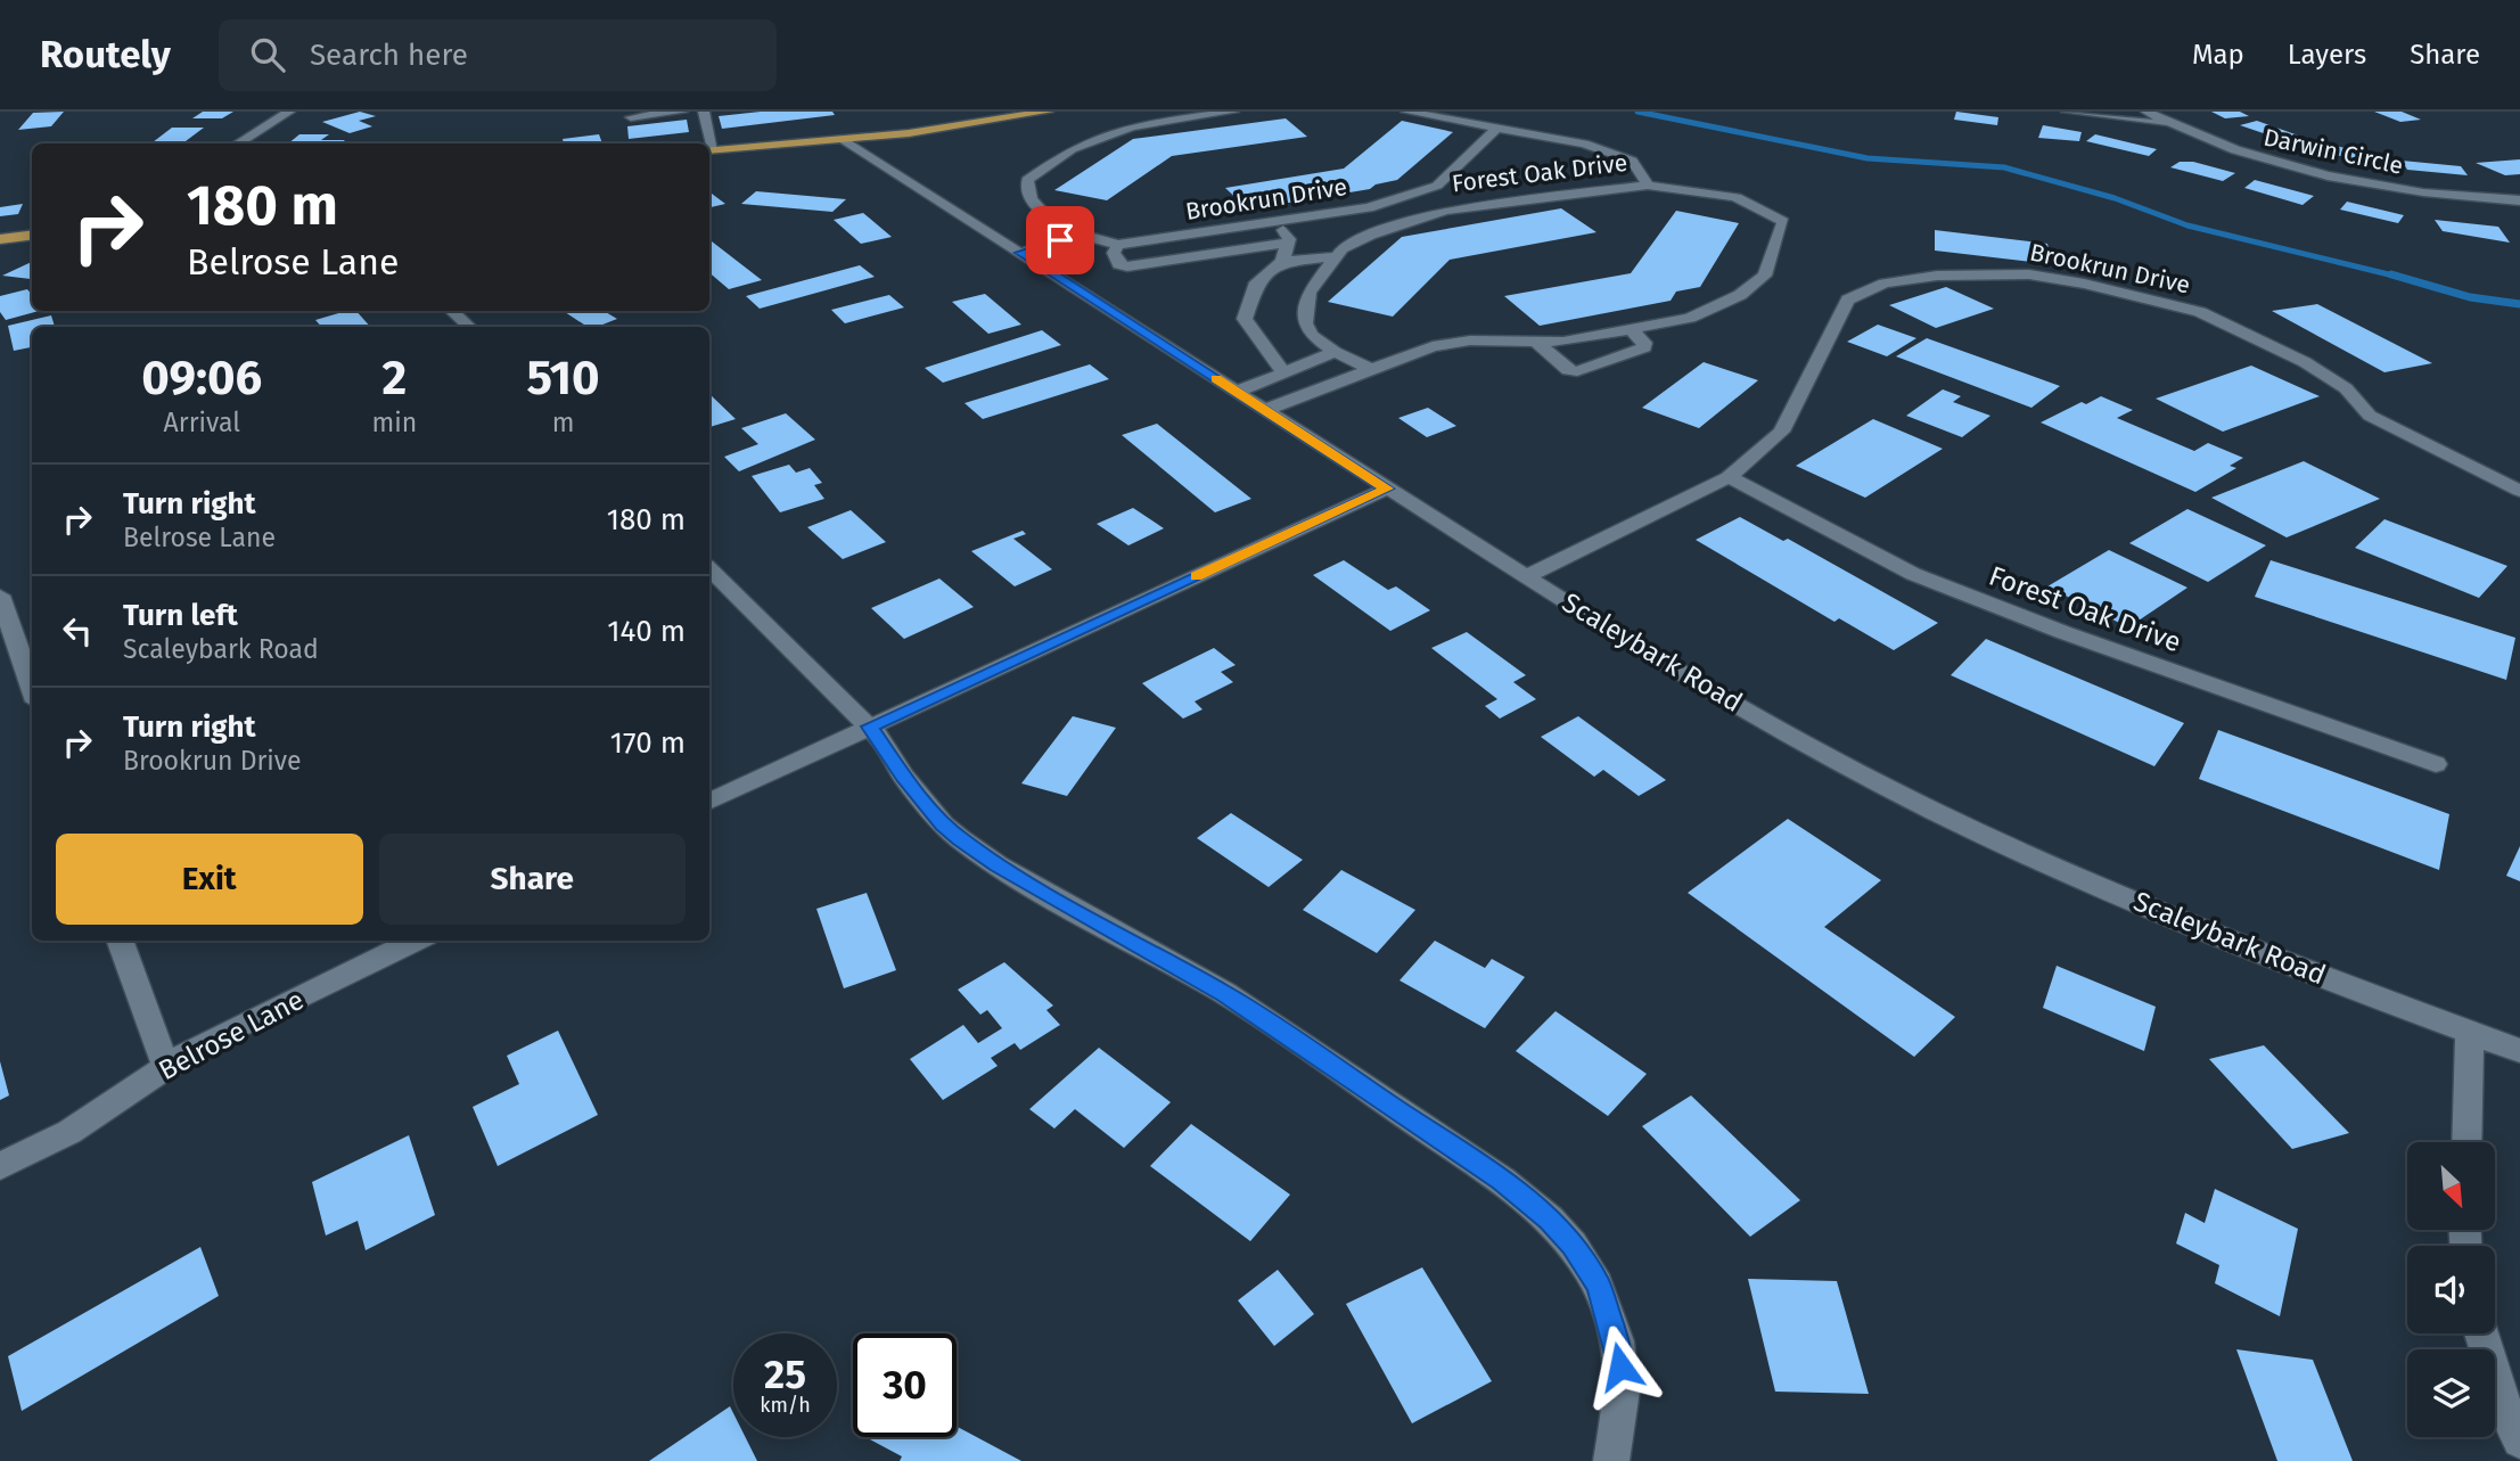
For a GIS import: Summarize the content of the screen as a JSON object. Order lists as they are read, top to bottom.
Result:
{
  "streets": {
    "street": [
      "Darwin Circle",
      "Forest Oak Drive",
      "Brookrun Drive",
      "Scaleybark Road",
      "Belrose Lane"
    ]
  },
  "crossings": [
    ["Forest Oak Drive", "Brookrun Drive"],
    ["Brookrun Drive", "Scaleybark Road"]
  ],
  "north": "bottom right",
  "page": {
    "header": "Routely",
    "search": "Search here",
    "nav": ["Map", "Layers", "Share"],
    "turn": ["180 m", "Belrose Lane"],
    "eta": [
      "09:06",
      "Arrival",
      "2",
      "min",
      "510",
      "m"
    ],
    "list": [
      {
        "name": "Turn right",
        "note": "Belrose Lane",
        "value": "180 m"
      },
      {
        "name": "Turn left",
        "note": "Scaleybark Road",
        "value": "140 m"
      },
      {
        "name": "Turn right",
        "note": "Brookrun Drive",
        "value": "170 m"
      }
    ],
    "buttons": ["Exit", "Share"],
    "speed": "25 km/h",
    "limit": "30"
  }
}
